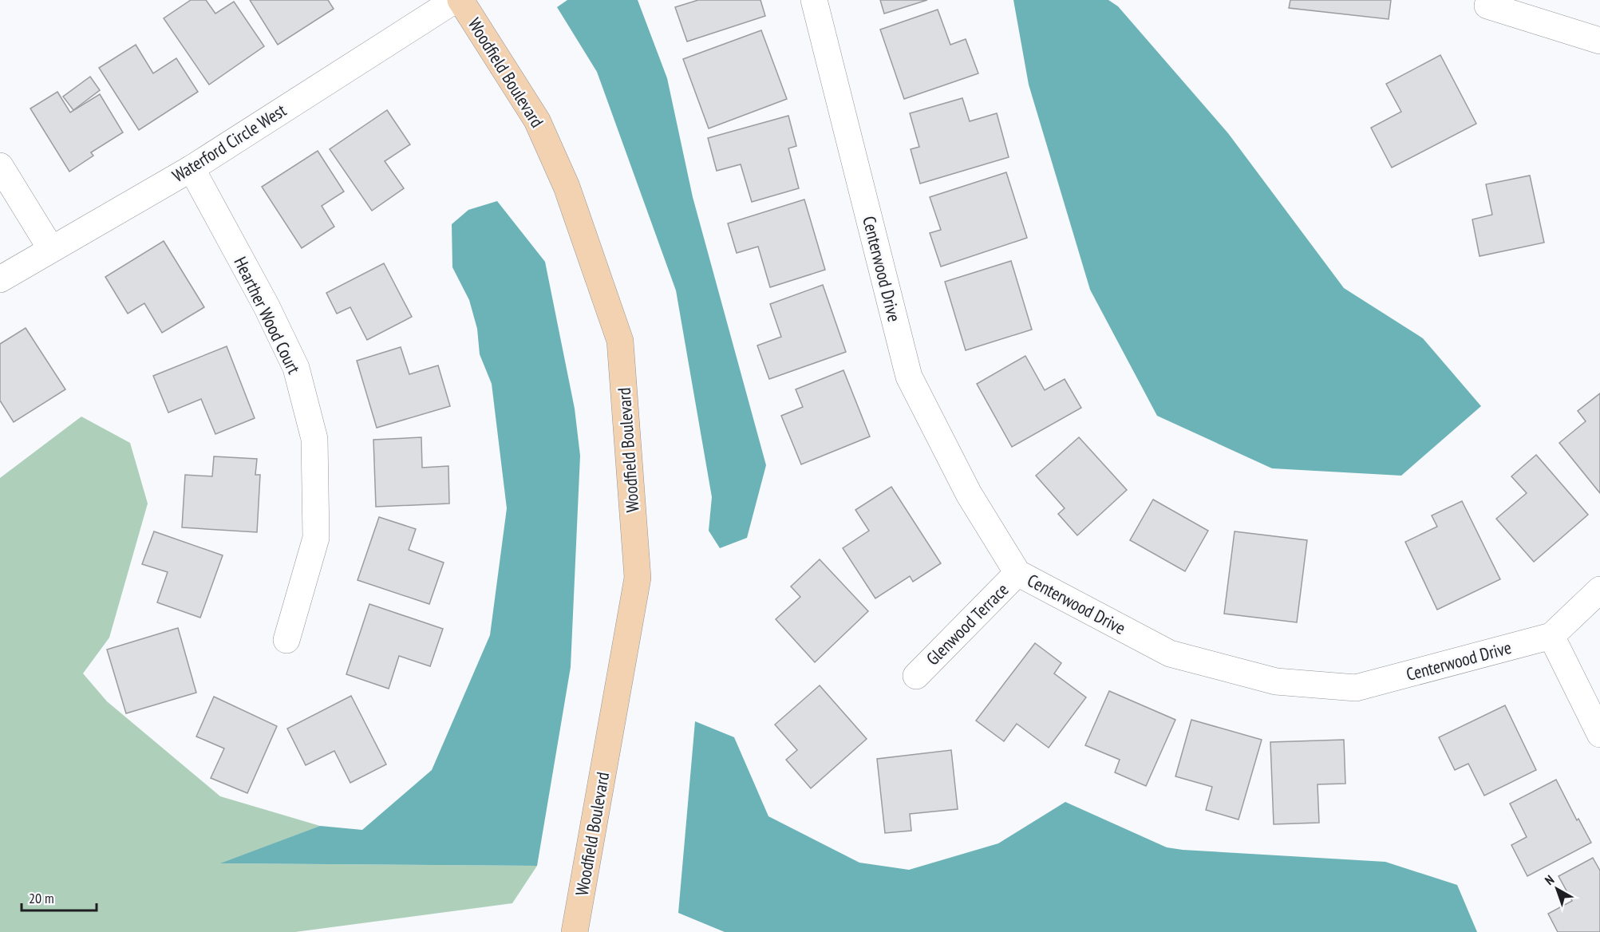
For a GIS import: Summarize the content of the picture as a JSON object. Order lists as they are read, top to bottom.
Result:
{
  "streets": {
    "street": [
      "Woodfield Boulevard",
      "Waterford Circle West",
      "Centerwood Drive",
      "Hearther Wood Court",
      "Glenwood Terrace"
    ]
  },
  "crossings": [
    ["Waterford Circle West", "Hearther Wood Court"],
    ["Centerwood Drive", "Glenwood Terrace"]
  ],
  "scale_bar": "20 m",
  "north": "top left"
}
